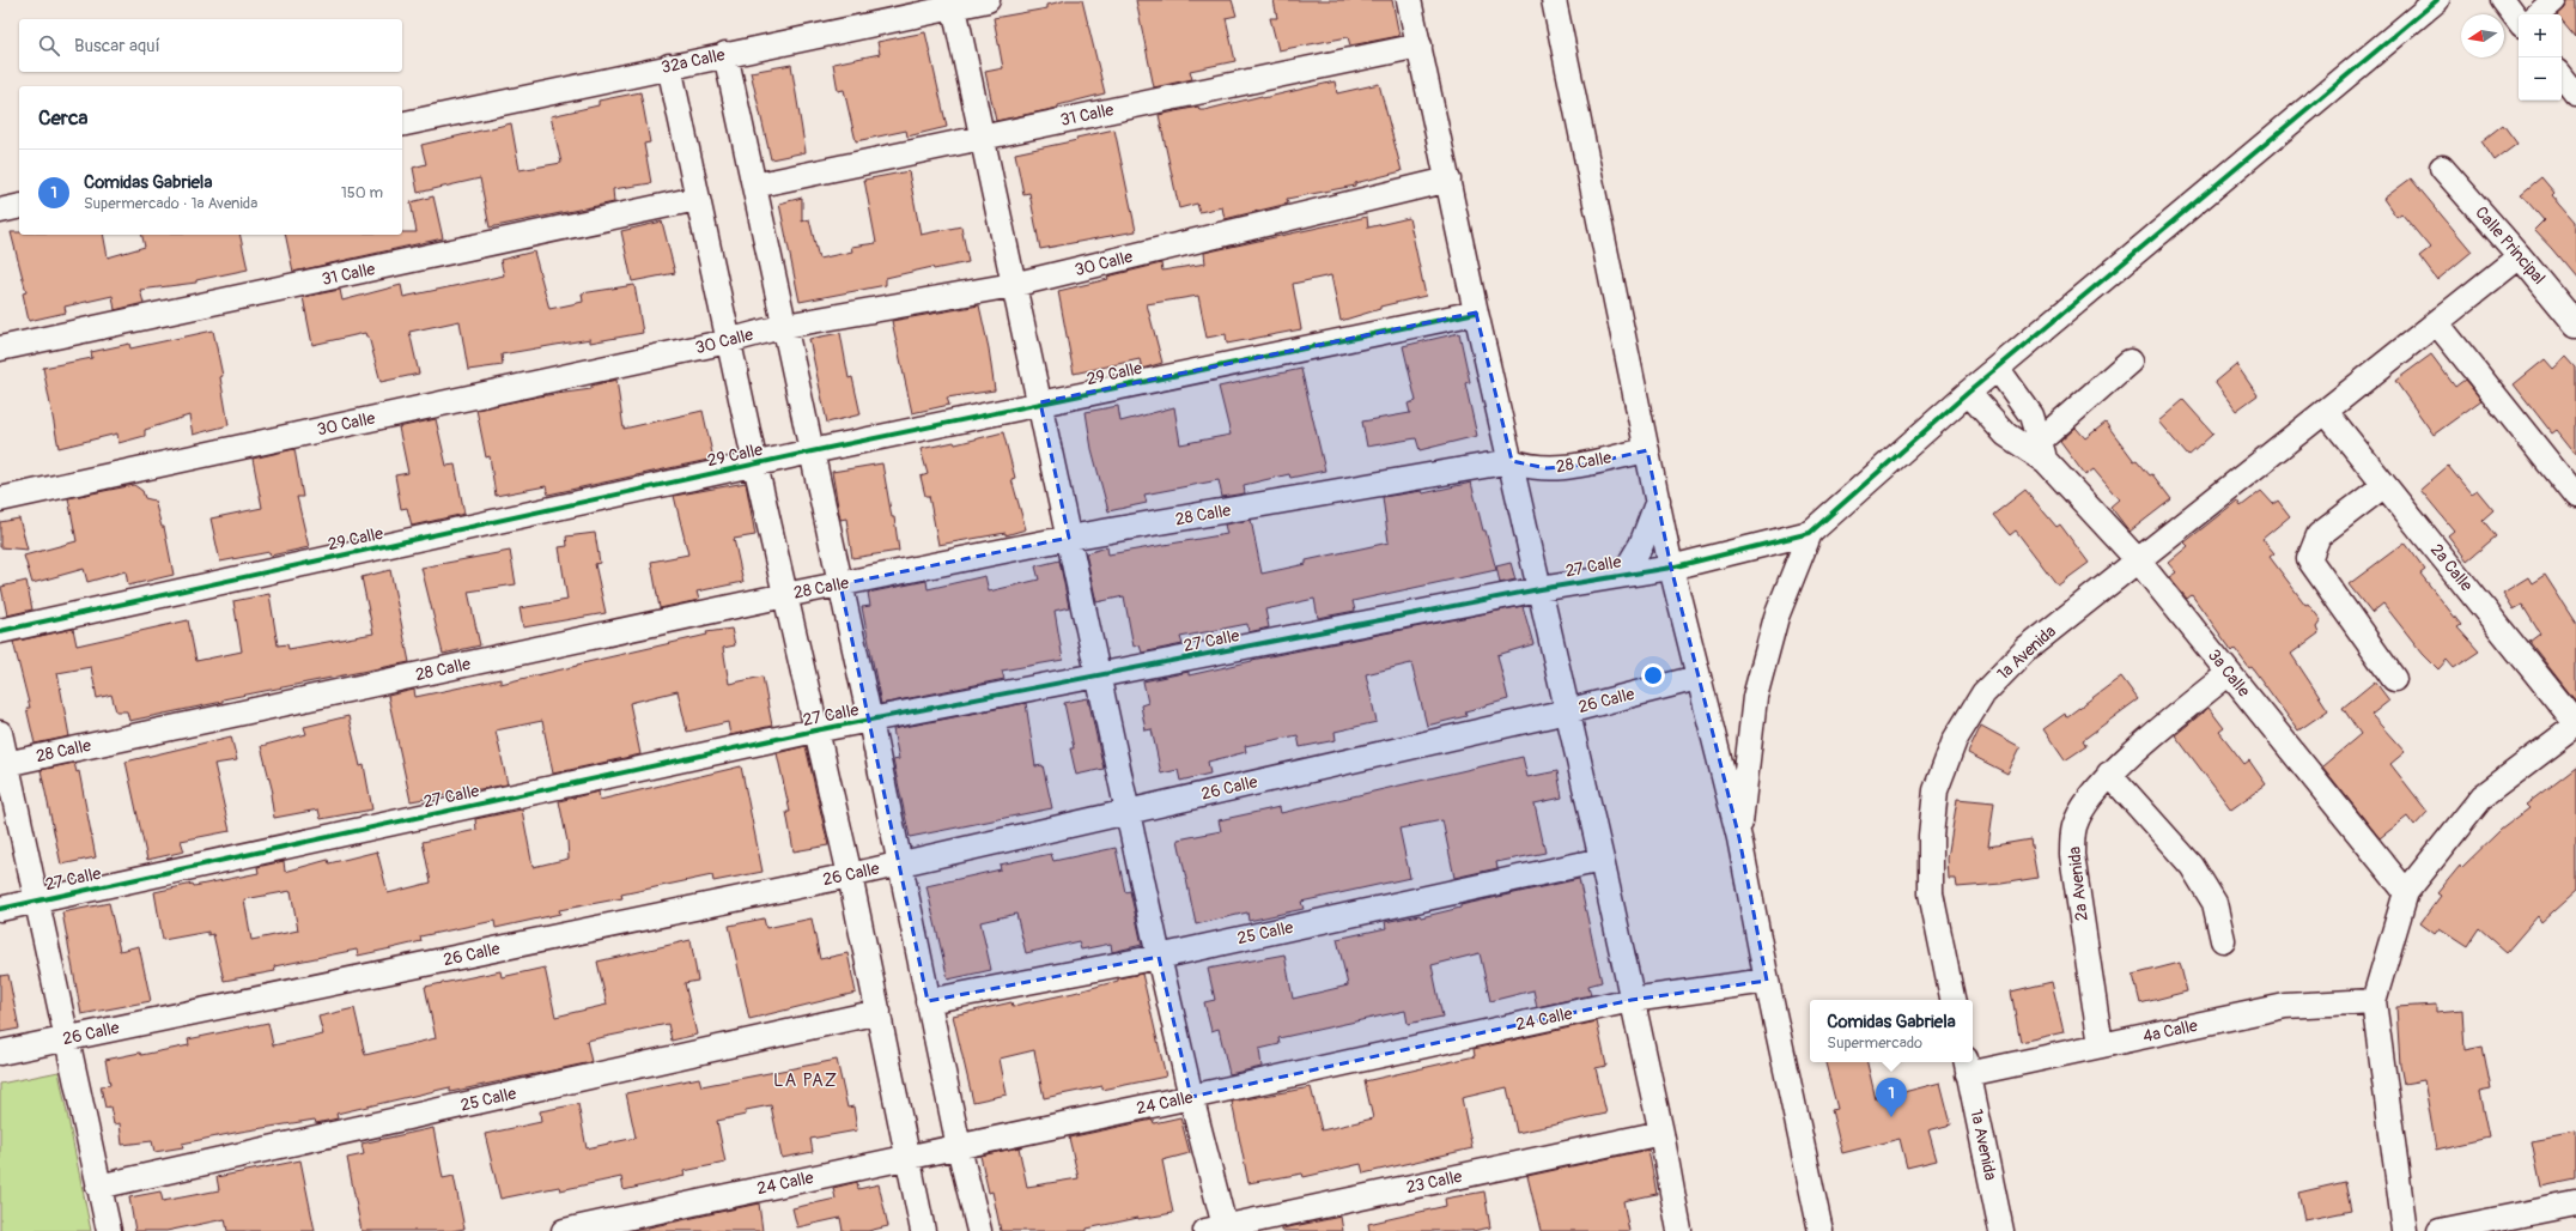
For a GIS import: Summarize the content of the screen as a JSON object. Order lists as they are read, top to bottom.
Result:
{
  "streets": {
    "street": [
      "32ª Calle",
      "31 Calle",
      "Calle Principal",
      "30 Calle",
      "29 Calle",
      "28 Calle",
      "27 Calle",
      "2a Calle",
      "1a Avenida",
      "3a Calle",
      "26 Calle",
      "2a Avenida",
      "25 Calle",
      "24 Calle",
      "4a Calle",
      "23 Calle"
    ]
  },
  "crossings": [
    ["Calle Principal", "1a Avenida"],
    ["2a Calle", "1a Avenida"],
    ["1a Avenida", "3a Calle"],
    ["1a Avenida", "4a Calle"],
    ["3a Calle", "2a Avenida"],
    ["2a Avenida", "4a Calle"]
  ],
  "districts": ["LA PAZ"],
  "north": "left",
  "page": {
    "map_buttons": ["+", "−"],
    "search": "Buscar aquí",
    "heading": "Cerca",
    "list": [
      {
        "mark": "1",
        "name": "Comidas Gabriela",
        "note": "Supermercado · 1a Avenida",
        "value": "150 m"
      }
    ],
    "popup": ["Comidas Gabriela", "Supermercado"],
    "pins": "1"
  }
}
